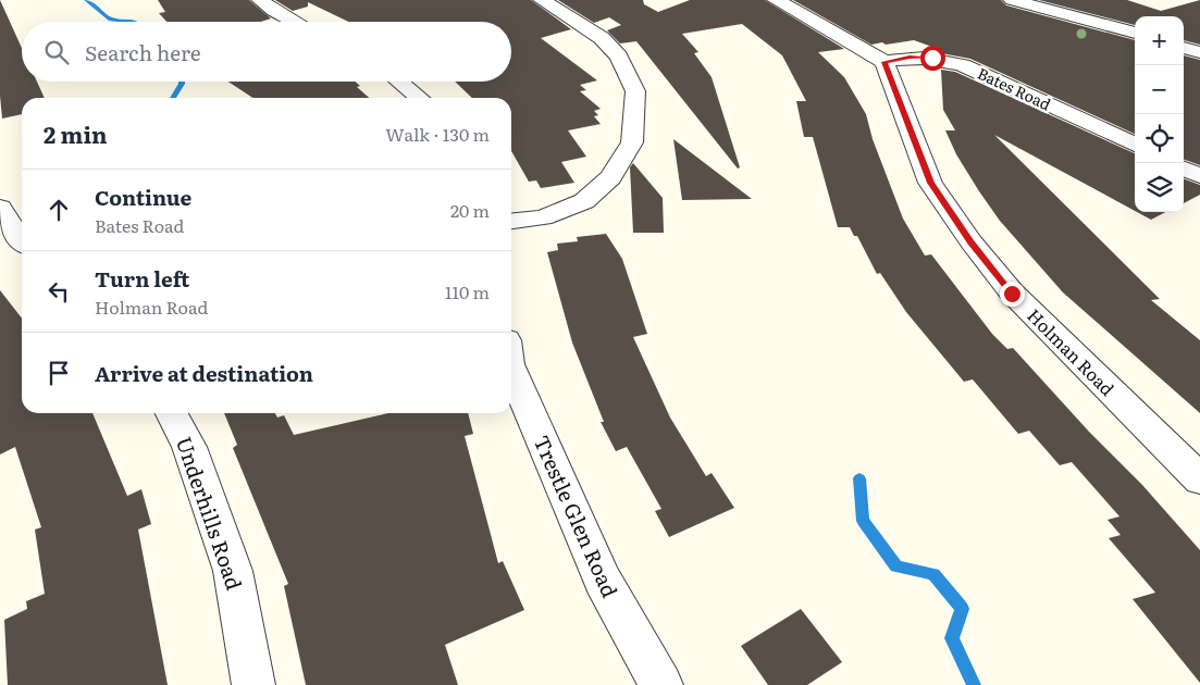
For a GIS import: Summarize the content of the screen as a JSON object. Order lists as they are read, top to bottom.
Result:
{
  "streets": {
    "street": [
      "Bates Road",
      "Holman Road",
      "Underhills Road",
      "Trestle Glen Road"
    ]
  },
  "crossings": [
    ["Bates Road", "Holman Road"]
  ],
  "page": {
    "map_buttons": ["+", "−"],
    "search": "Search here",
    "heading": ["2 min", "Walk · 130 m"],
    "list": [
      ["Continue", "Bates Road", "20 m"],
      ["Turn left", "Holman Road", "110 m"],
      "Arrive at destination"
    ]
  }
}
